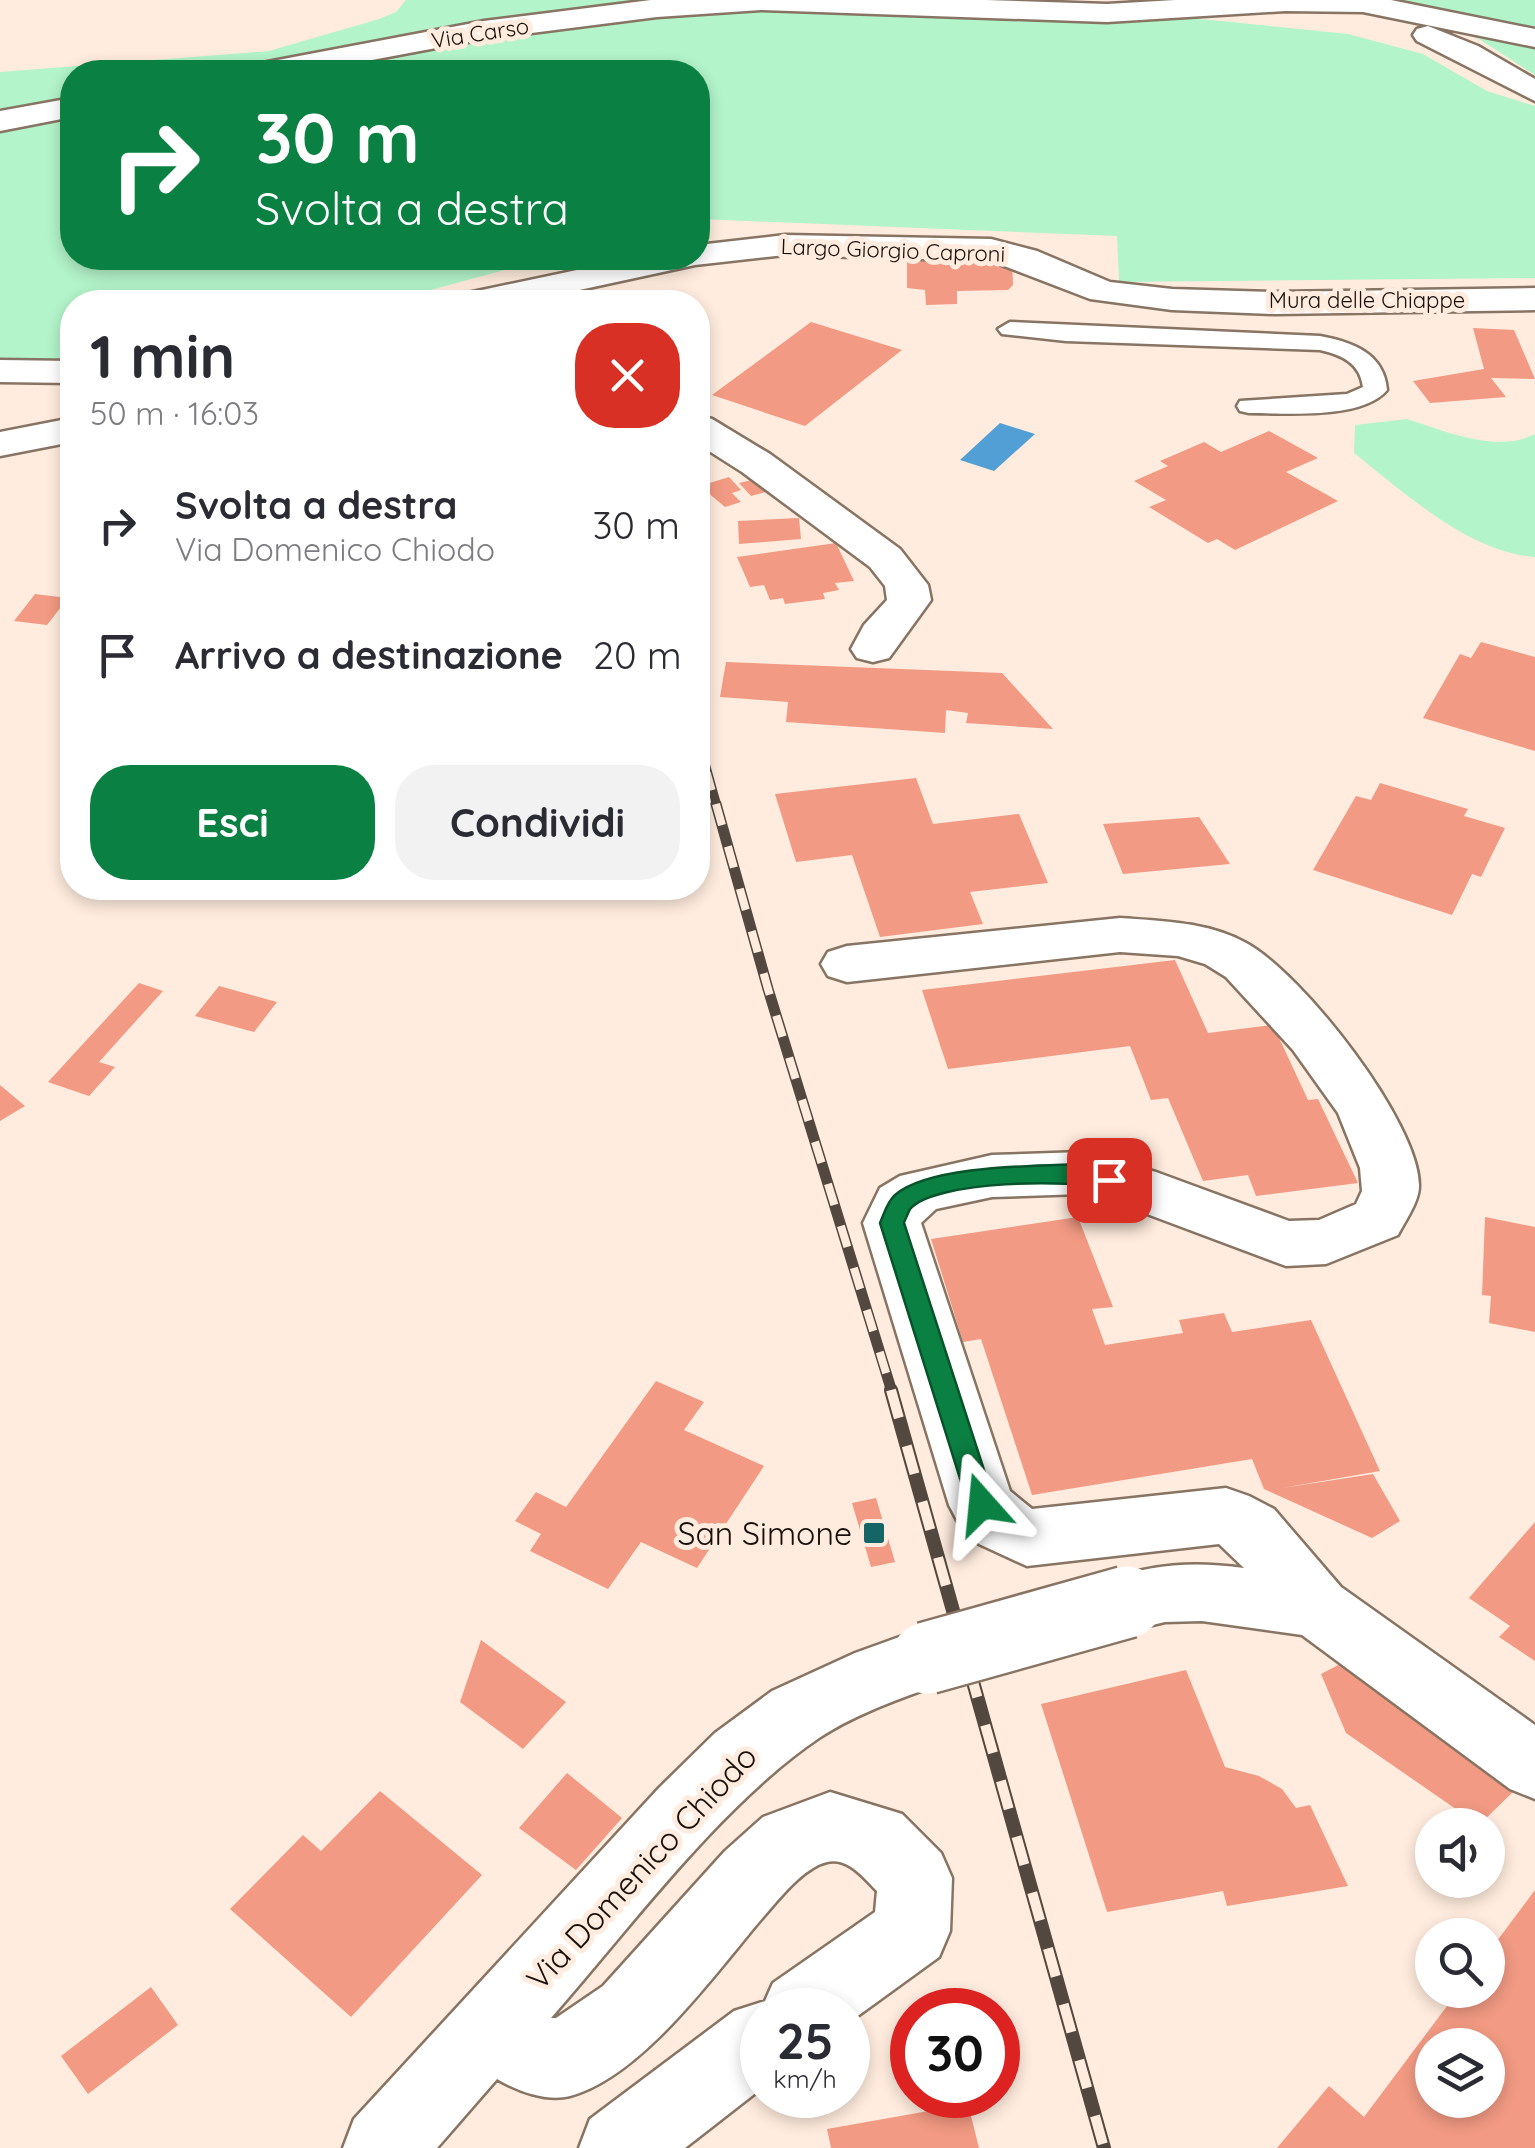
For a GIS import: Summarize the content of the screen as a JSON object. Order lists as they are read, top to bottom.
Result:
{
  "streets": {
    "street": [
      "Via Carso",
      "Largo Giorgio Caproni",
      "Mura delle Chiappe",
      "Via Domenico Chiodo"
    ]
  },
  "crossings": [
    ["Largo Giorgio Caproni", "Mura delle Chiappe"]
  ],
  "places": {
    "transit": ["San Simone"]
  },
  "page": {
    "turn": ["30 m", "Svolta a destra"],
    "heading": ["1 min", "50 m · 16:03"],
    "list": [
      {
        "name": "Svolta a destra",
        "note": "Via Domenico Chiodo",
        "value": "30 m"
      },
      {
        "name": "Arrivo a destinazione",
        "value": "20 m"
      }
    ],
    "buttons": ["Esci", "Condividi"],
    "speed": "25 km/h",
    "limit": "30"
  }
}
